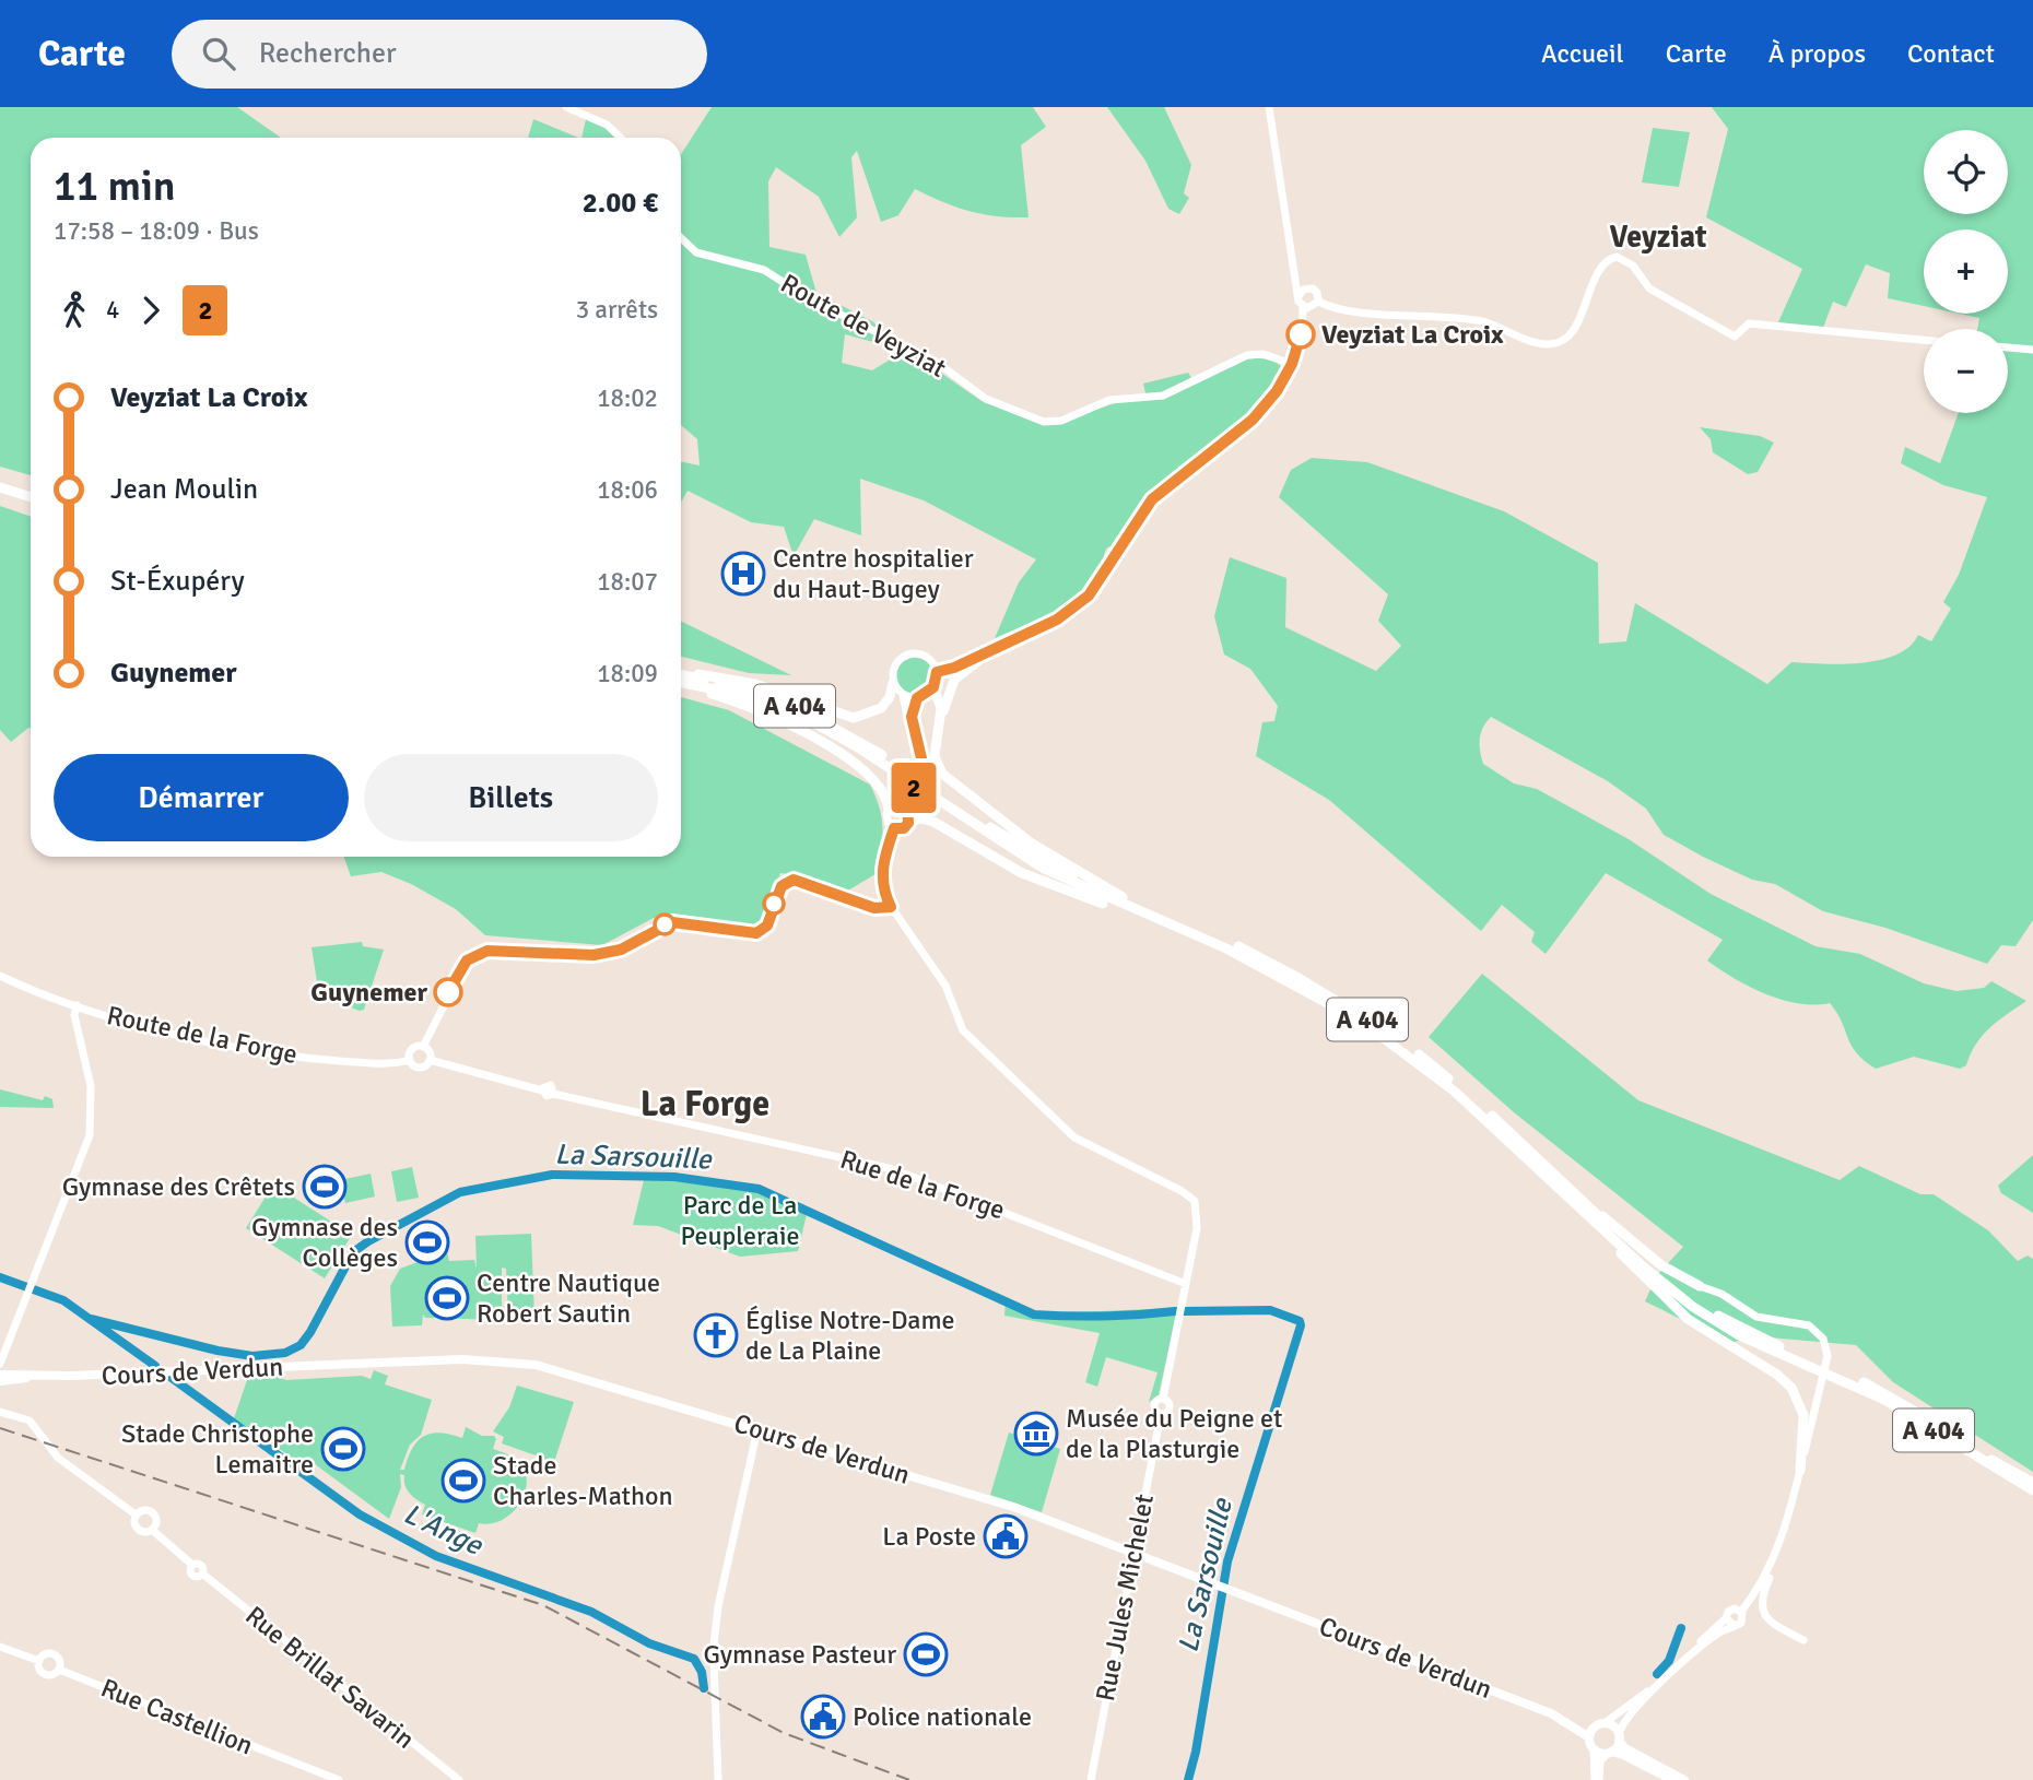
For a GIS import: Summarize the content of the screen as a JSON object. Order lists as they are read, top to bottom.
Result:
{
  "streets": {
    "highway": ["A 404"],
    "main road": [
      "Route de Veyziat",
      "Route de la Forge",
      "Rue de la Forge",
      "Cours de Verdun",
      "Rue Jules Michelet",
      "Rue Brillat Savarin",
      "Rue Castellion"
    ]
  },
  "crossings": [
    ["Route de la Forge", "Rue de la Forge"],
    ["Rue de la Forge", "Rue Jules Michelet"],
    ["Cours de Verdun", "Rue Jules Michelet"]
  ],
  "districts": ["Veyziat", "La Forge"],
  "water": ["La Sarsouille", "L'Ange"],
  "parks": ["Parc de La Peupleraie"],
  "places": {
    "other": ["Veyziat La Croix", "Guynemer"],
    "hospital": ["Centre hospitalier du Haut-Bugey"],
    "sports": [
      "Gymnase des Crêtets",
      "Gymnase des Collèges",
      "Centre Nautique Robert Sautin",
      "Stade Christophe Lemaitre",
      "Stade Charles-Mathon",
      "Gymnase Pasteur"
    ],
    "church": ["Église Notre-Dame de La Plaine"],
    "museum": ["Musée du Peigne et de la Plasturgie"],
    "public building": ["La Poste", "Police nationale"]
  },
  "lines": ["bus line 2"],
  "page": {
    "header": "Carte",
    "search": "Rechercher",
    "nav": [
      "Accueil",
      "Carte",
      "À propos",
      "Contact"
    ],
    "on_map": "2",
    "map_buttons": ["+", "−"],
    "heading": ["11 min", "17:58 – 18:09 · Bus", "2.00 €"],
    "legs": ["4", "2", "3 arrêts"],
    "list": [
      {
        "name": "Veyziat La Croix",
        "value": "18:02"
      },
      {
        "name": "Jean Moulin",
        "value": "18:06"
      },
      {
        "name": "St-Éxupéry",
        "value": "18:07"
      },
      {
        "name": "Guynemer",
        "value": "18:09"
      }
    ],
    "buttons": ["Démarrer", "Billets"]
  }
}
